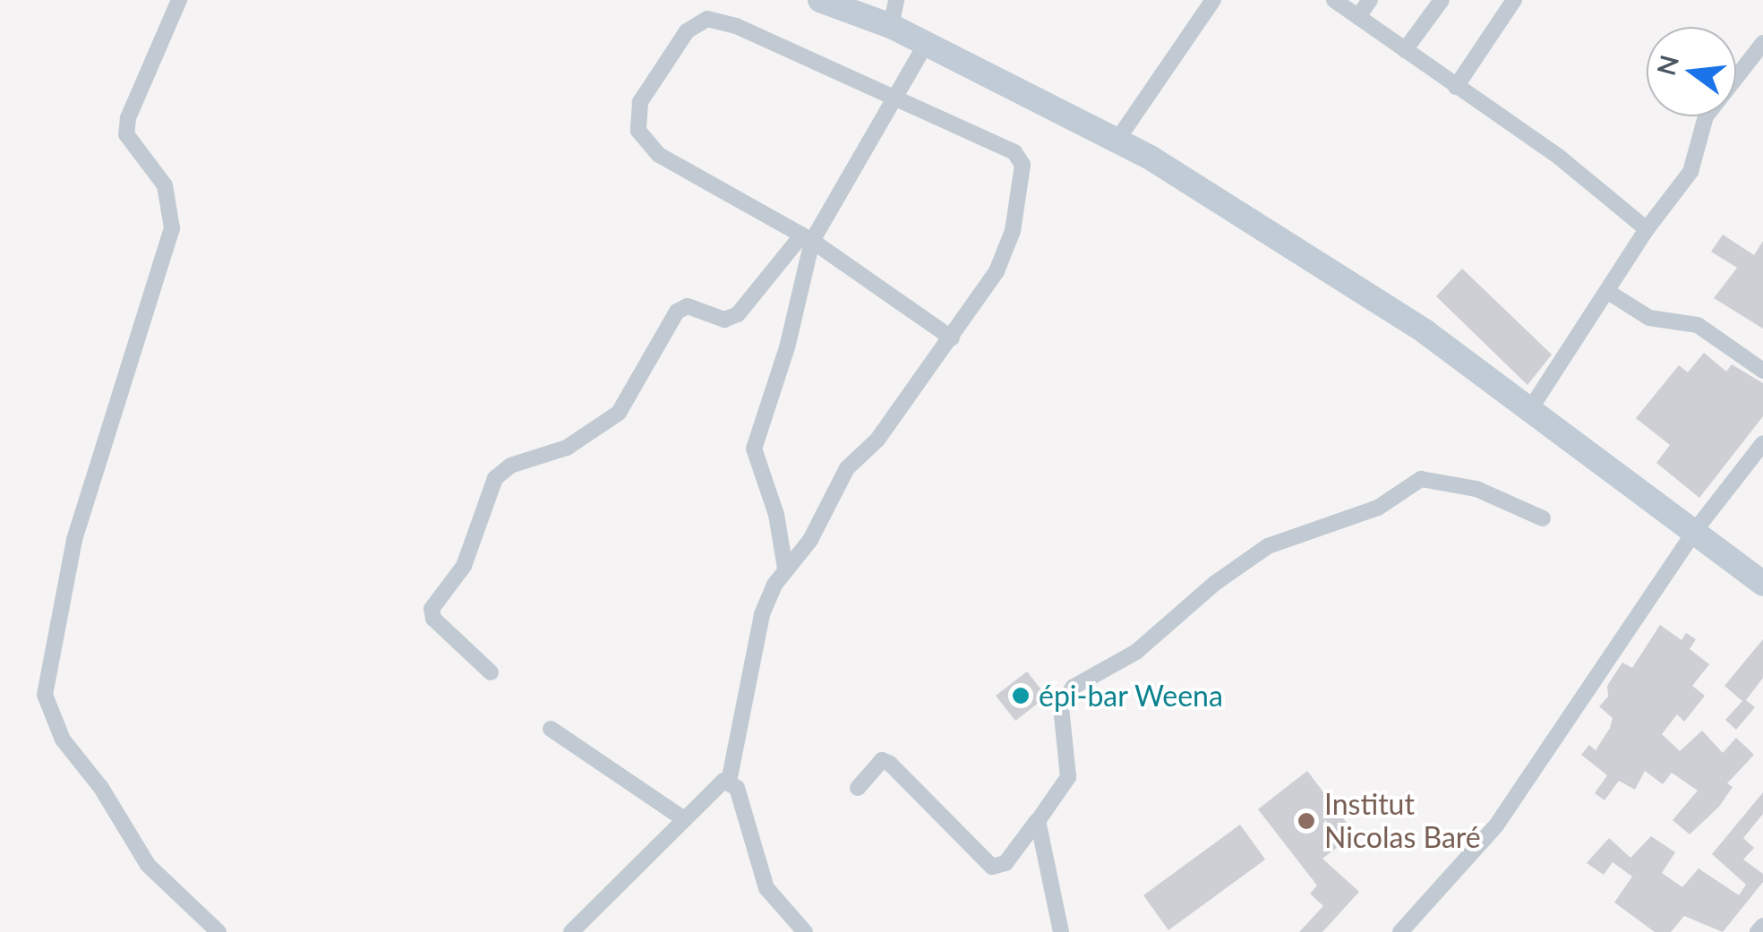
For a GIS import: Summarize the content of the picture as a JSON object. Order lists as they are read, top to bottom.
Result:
{
  "places": ["épi-bar Weena", "Institut Nicolas Baré"],
  "north": "left"
}
